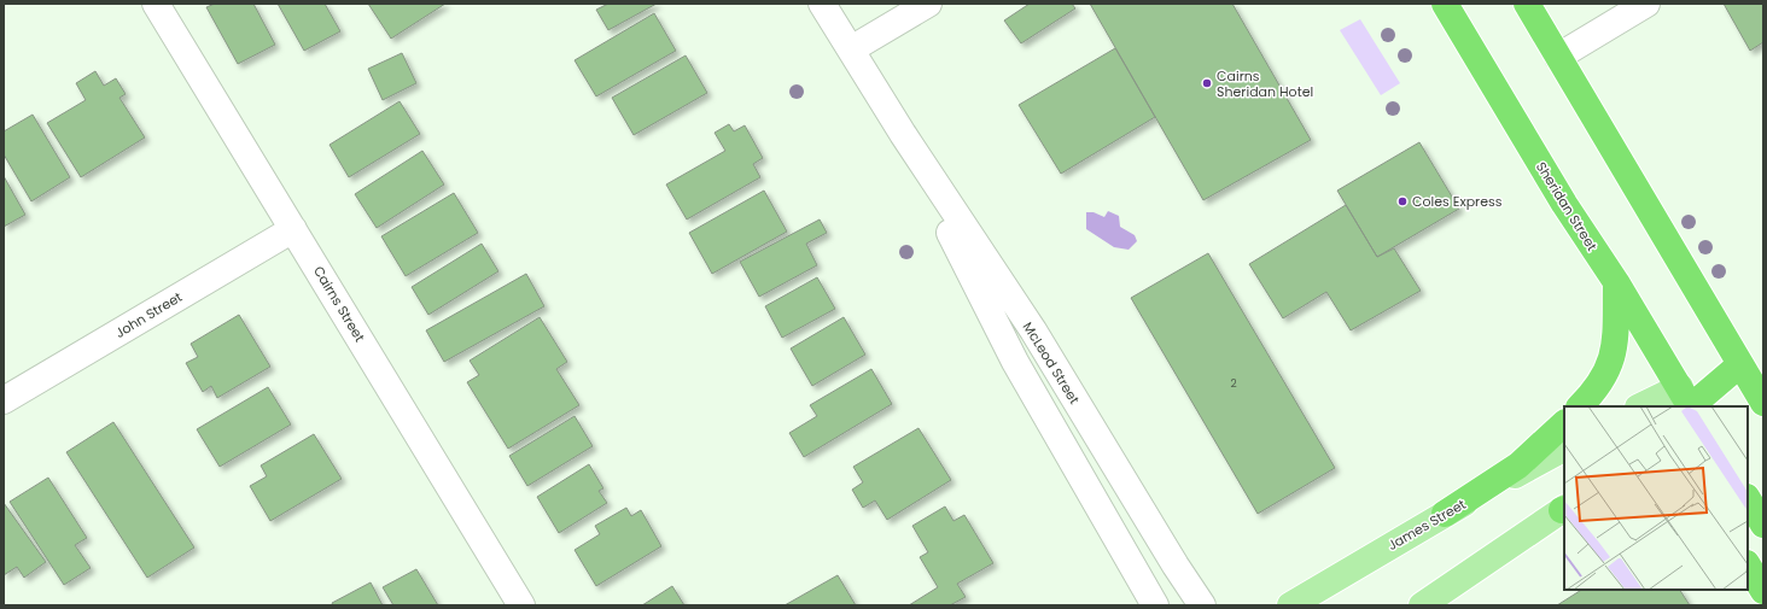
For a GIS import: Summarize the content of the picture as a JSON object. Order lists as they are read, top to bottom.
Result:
{
  "streets": {
    "highway": ["Sheridan Street"],
    "main road": ["James Street"],
    "street": ["Cairns Street", "John Street", "McLeod Street"]
  },
  "crossings": [
    ["Cairns Street", "John Street"]
  ],
  "places": ["Cairns Sheridan Hotel", "Coles Express"],
  "house_numbers": ["2"]
}
